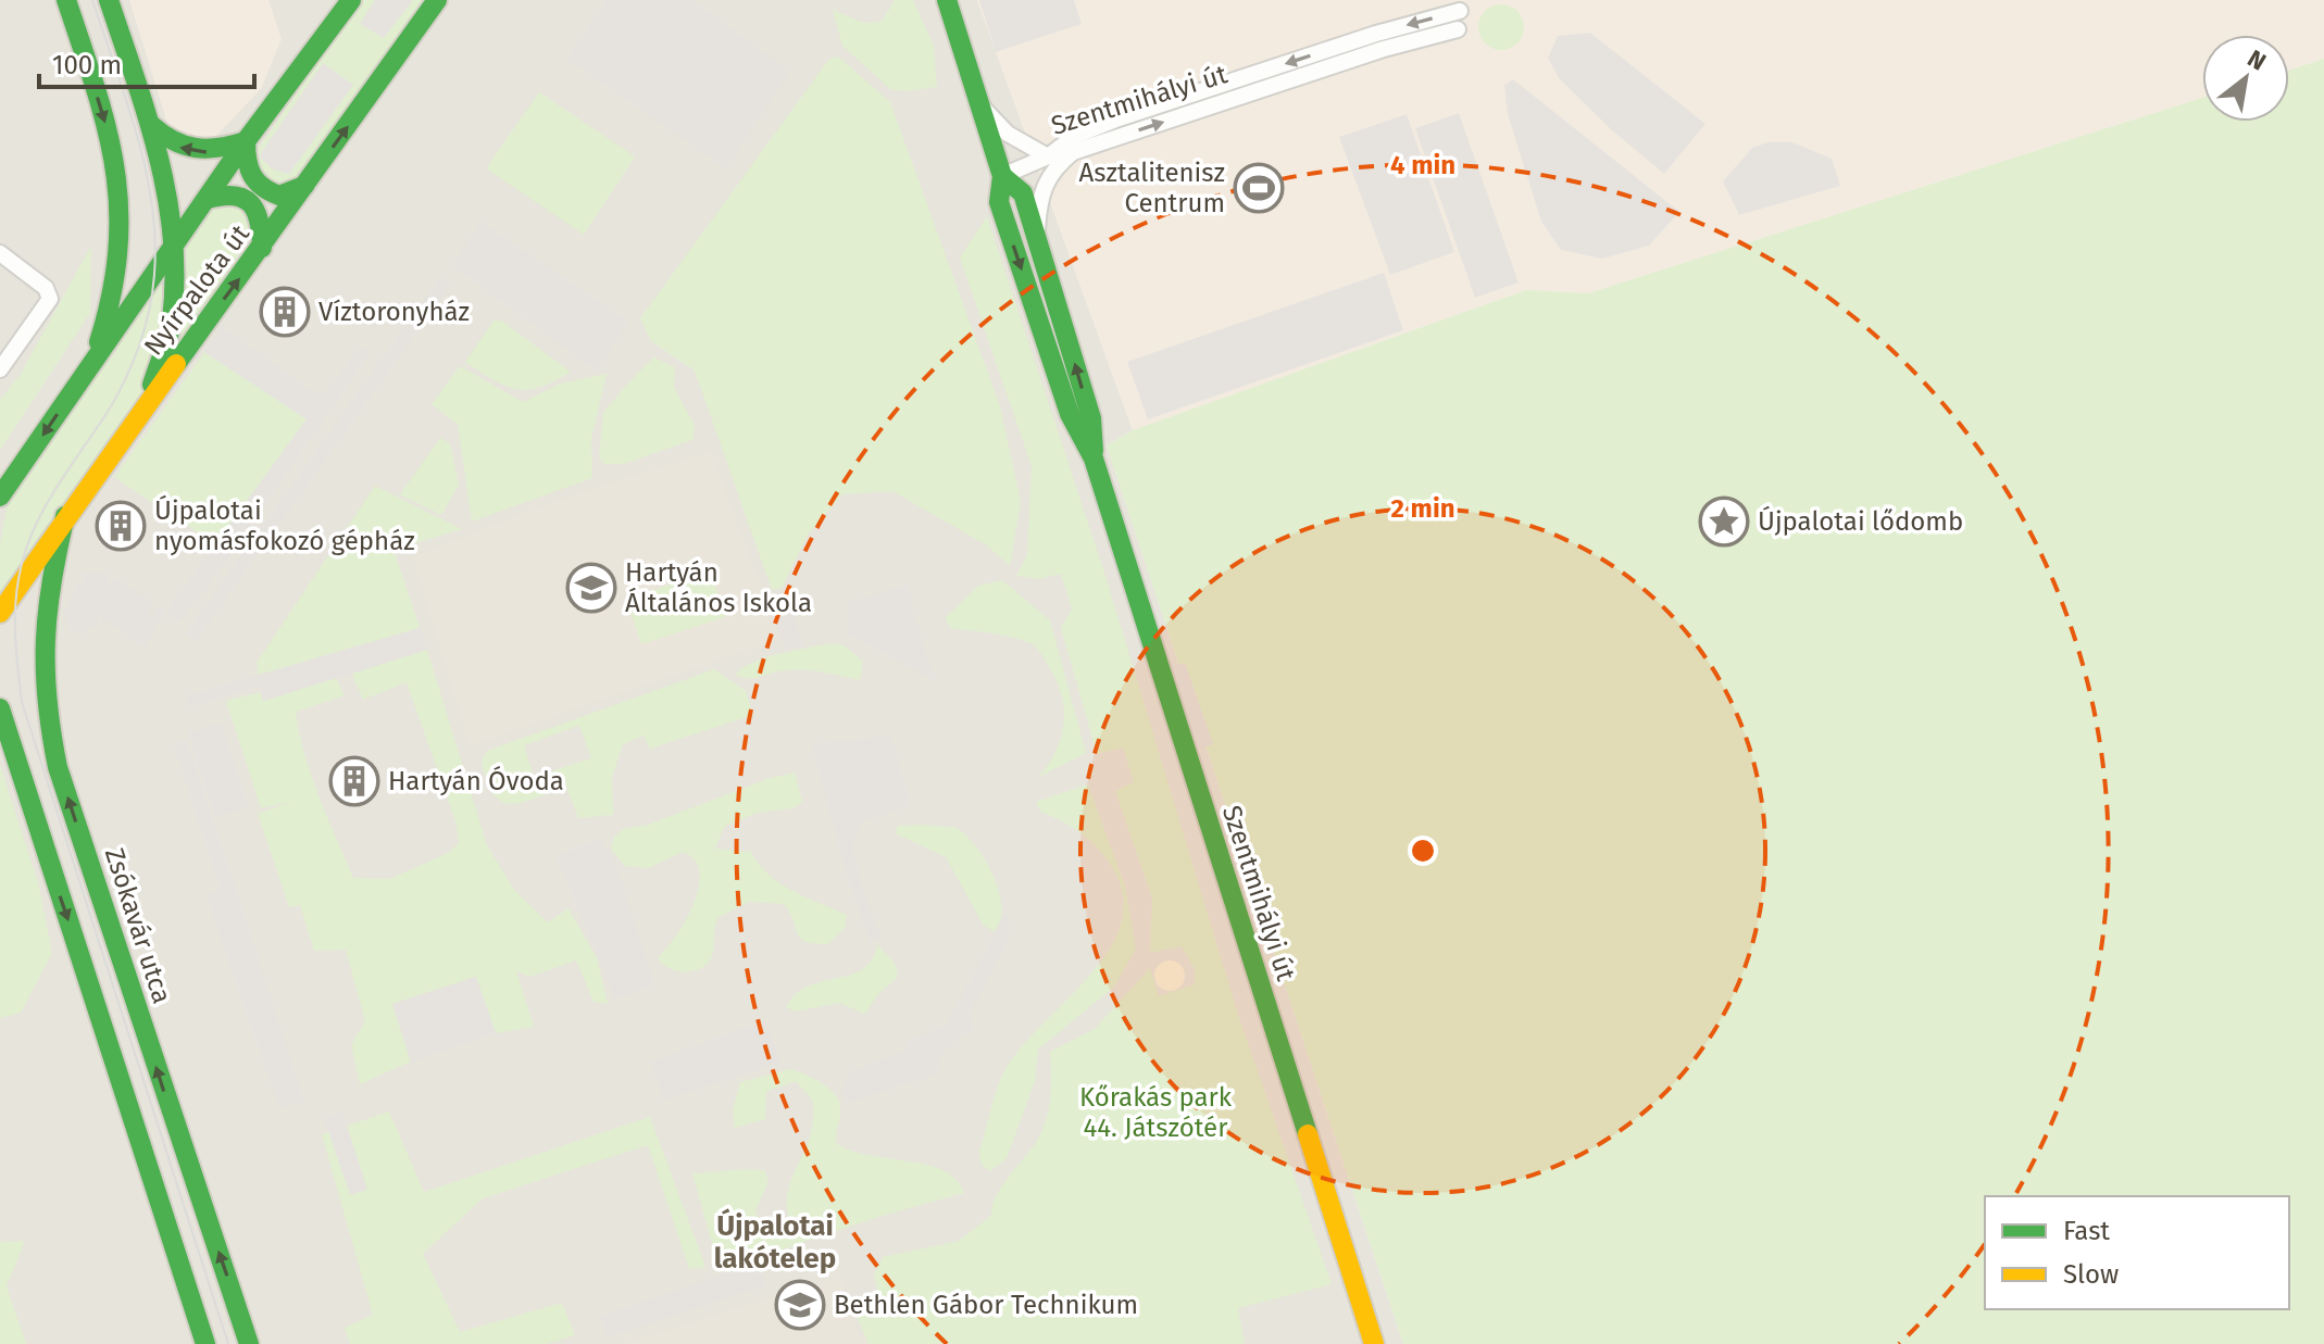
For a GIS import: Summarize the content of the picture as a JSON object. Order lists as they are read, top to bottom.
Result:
{
  "streets": {
    "main road": ["Szentmihályi út", "Nyírpalota út", "Zsókavár utca"]
  },
  "crossings": [
    ["Nyírpalota út", "Zsókavár utca"]
  ],
  "districts": ["Újpalotai lakótelep"],
  "parks": ["Kőrakás park 44. Játszótér"],
  "places": {
    "sports": ["Asztalitenisz Centrum"],
    "building": ["Víztoronyház", "Újpalotai nyomásfokozó gépház", "Hartyán Óvoda"],
    "place": ["Újpalotai lődomb"],
    "school or university": ["Hartyán Általános Iskola", "Bethlen Gábor Technikum"]
  },
  "legend": ["Fast", "Slow"],
  "scale_bar": "100 m",
  "north": "top right",
  "rings": ["4 min", "2 min"]
}
